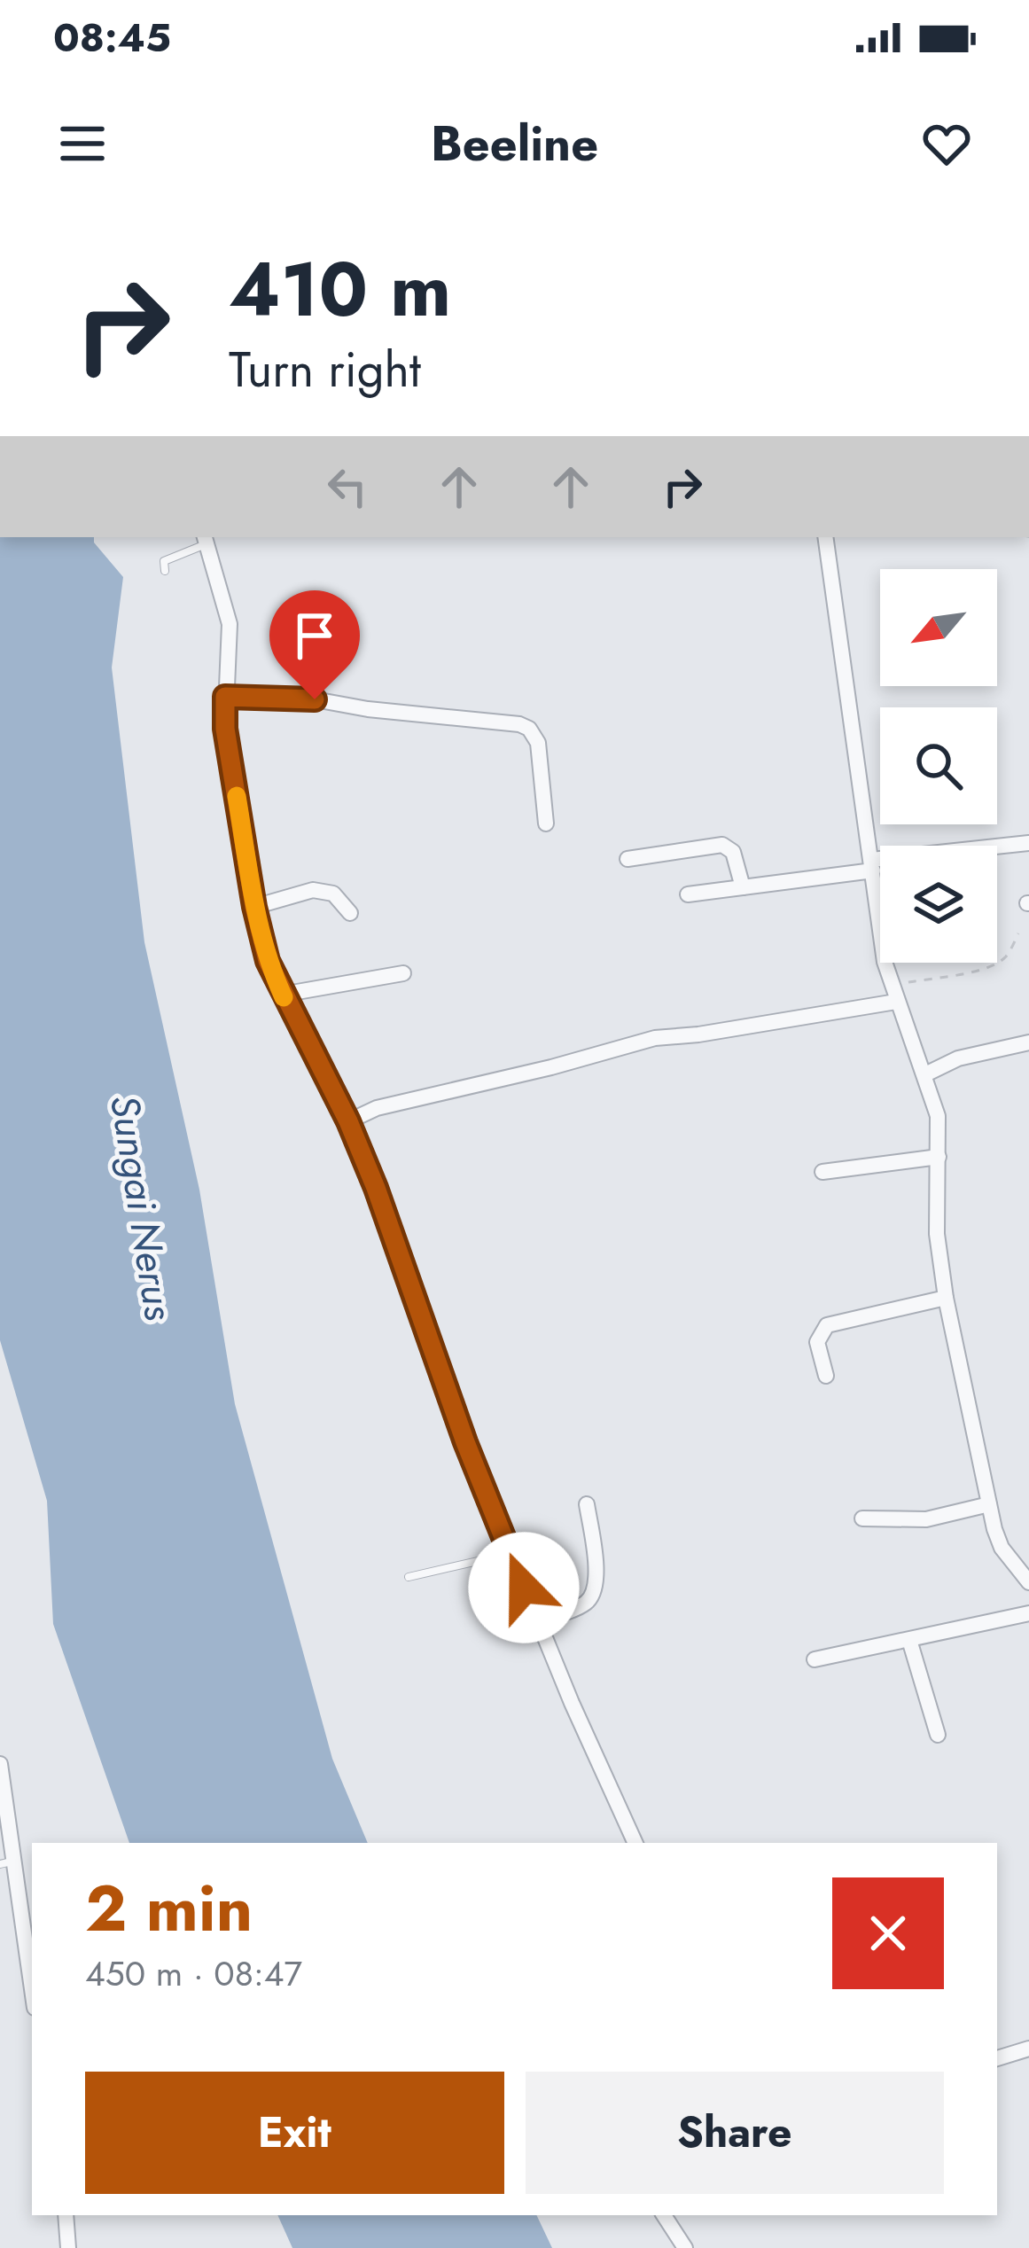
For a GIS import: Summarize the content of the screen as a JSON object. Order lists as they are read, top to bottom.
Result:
{
  "water": ["Sungai Nerus"],
  "north": "bottom left",
  "page": {
    "status": "08:45",
    "header": "Beeline",
    "turn": ["410 m", "Turn right"],
    "heading": ["2 min", "450 m · 08:47"],
    "buttons": ["Exit", "Share"]
  }
}
